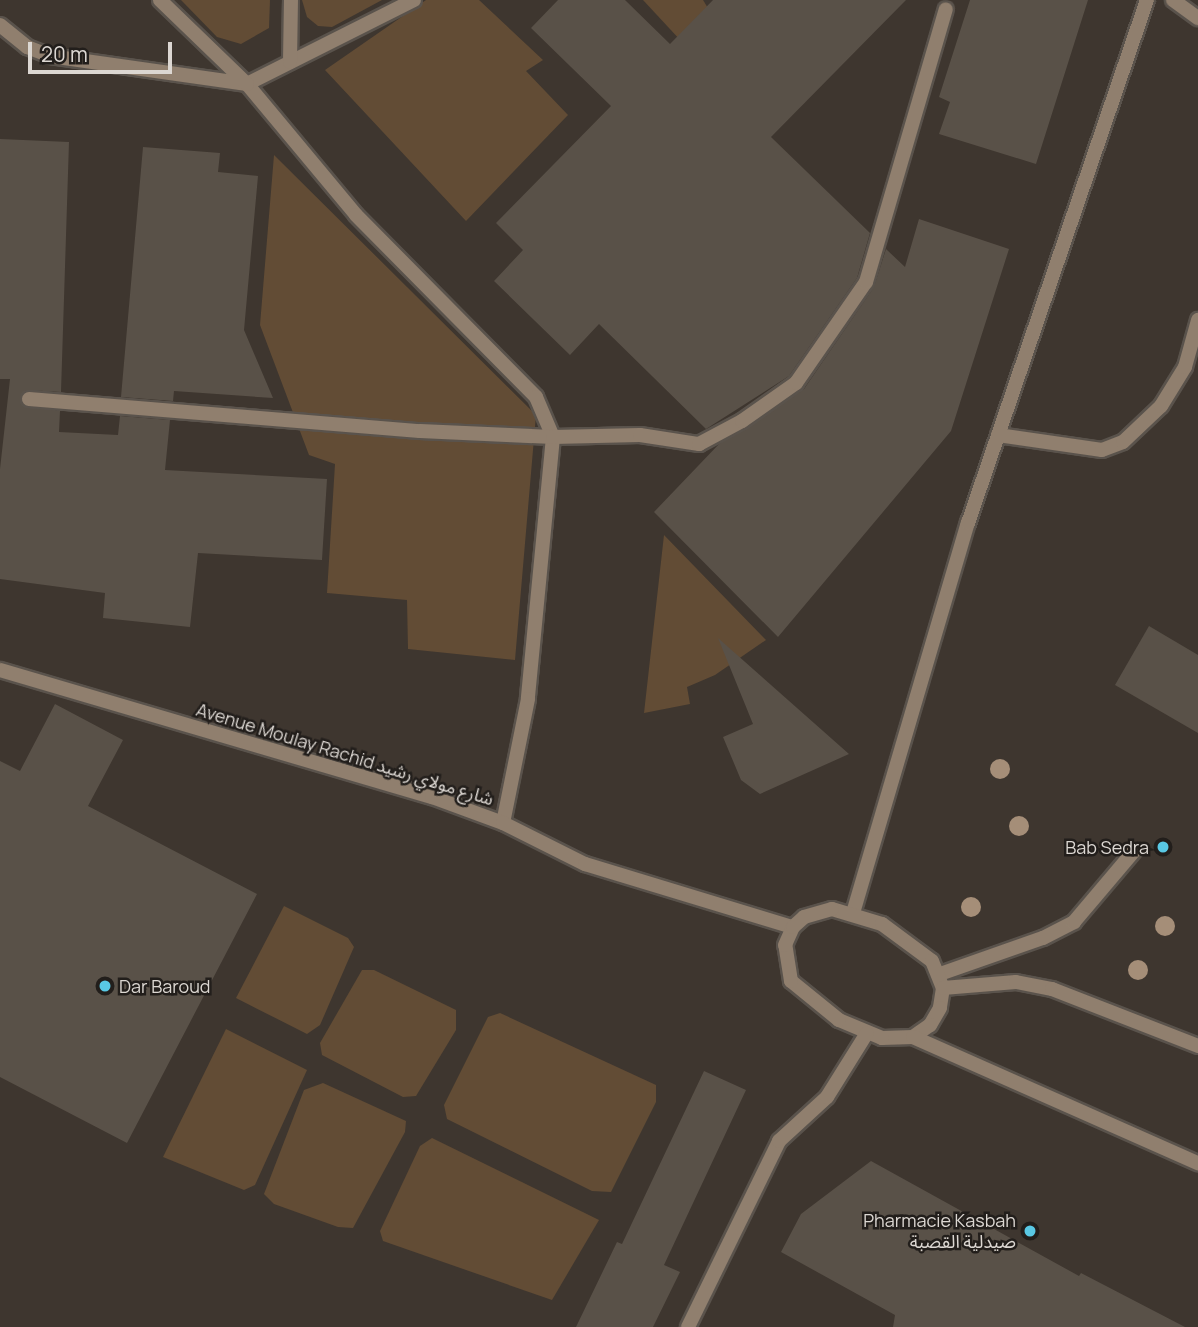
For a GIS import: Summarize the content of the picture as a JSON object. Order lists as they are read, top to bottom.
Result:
{
  "streets": {
    "street": ["Avenue Moulay Rachid شارع مولاي رشيد"]
  },
  "places": ["Bab Sedra", "Dar Baroud", "Pharmacie Kasbah صيدلية القصبة"],
  "scale_bar": "20 m"
}
